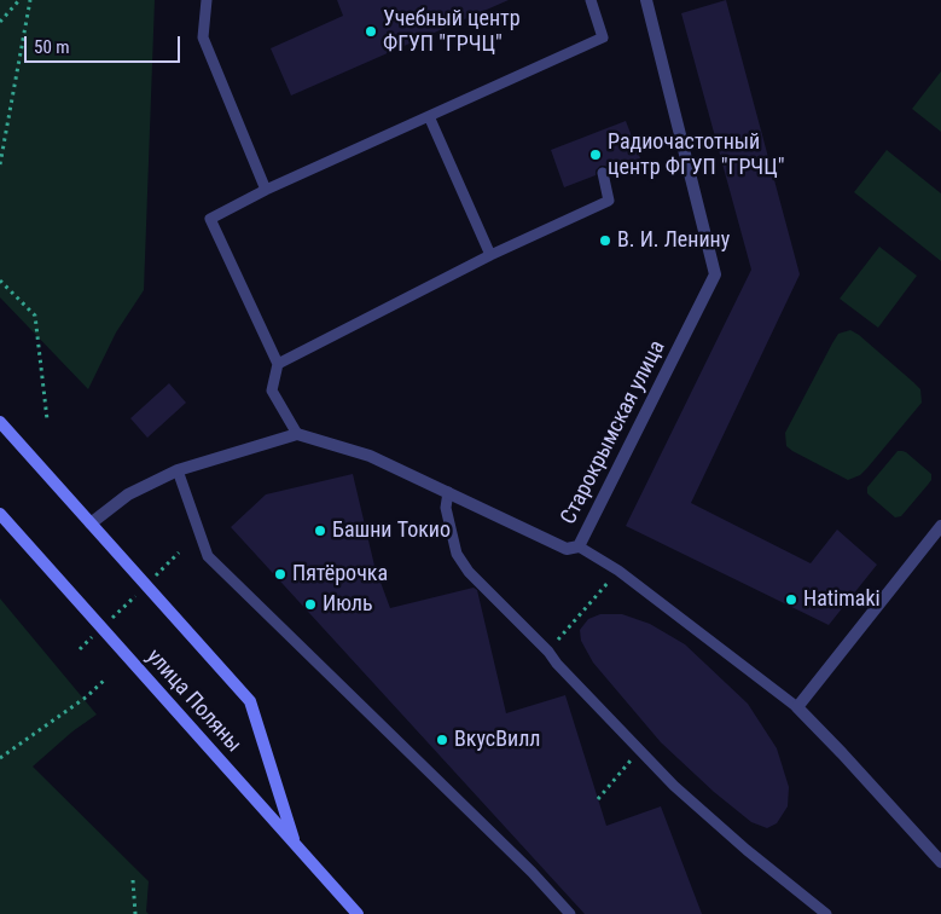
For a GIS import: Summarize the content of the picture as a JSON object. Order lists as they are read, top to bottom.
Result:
{
  "streets": {
    "main road": ["улица Поляны"],
    "street": ["Старокрымская улица"]
  },
  "places": [
    "Учебный центр ФГУП \"ГРЧЦ\"",
    "Радиочастотный центр ФГУП \"ГРЧЦ\"",
    "В. И. Ленину",
    "Башни Токио",
    "Пятёрочка",
    "Hatimaki",
    "Июль",
    "ВкусВилл"
  ],
  "scale_bar": "50 m"
}
